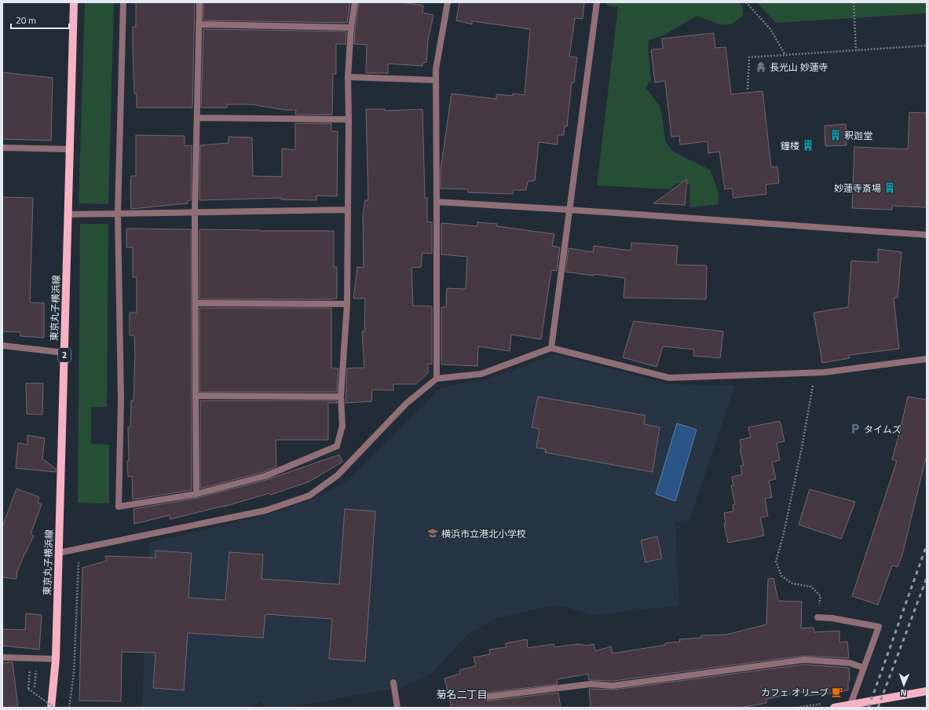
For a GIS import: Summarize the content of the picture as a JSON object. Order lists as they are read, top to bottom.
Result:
{
  "streets": {
    "main road": ["東京丸子横浜線", "2"]
  },
  "districts": ["菊名二丁目"],
  "places": {
    "temple": ["長光山 妙蓮寺"],
    "building": ["釈迦堂", "鐘楼", "妙蓮寺斎場"],
    "parking": ["タイムズ"],
    "school or university": ["横浜市立港北小学校"],
    "cafe": ["カフェ オリーブ"]
  },
  "scale_bar": "20 m",
  "north": "bottom"
}
